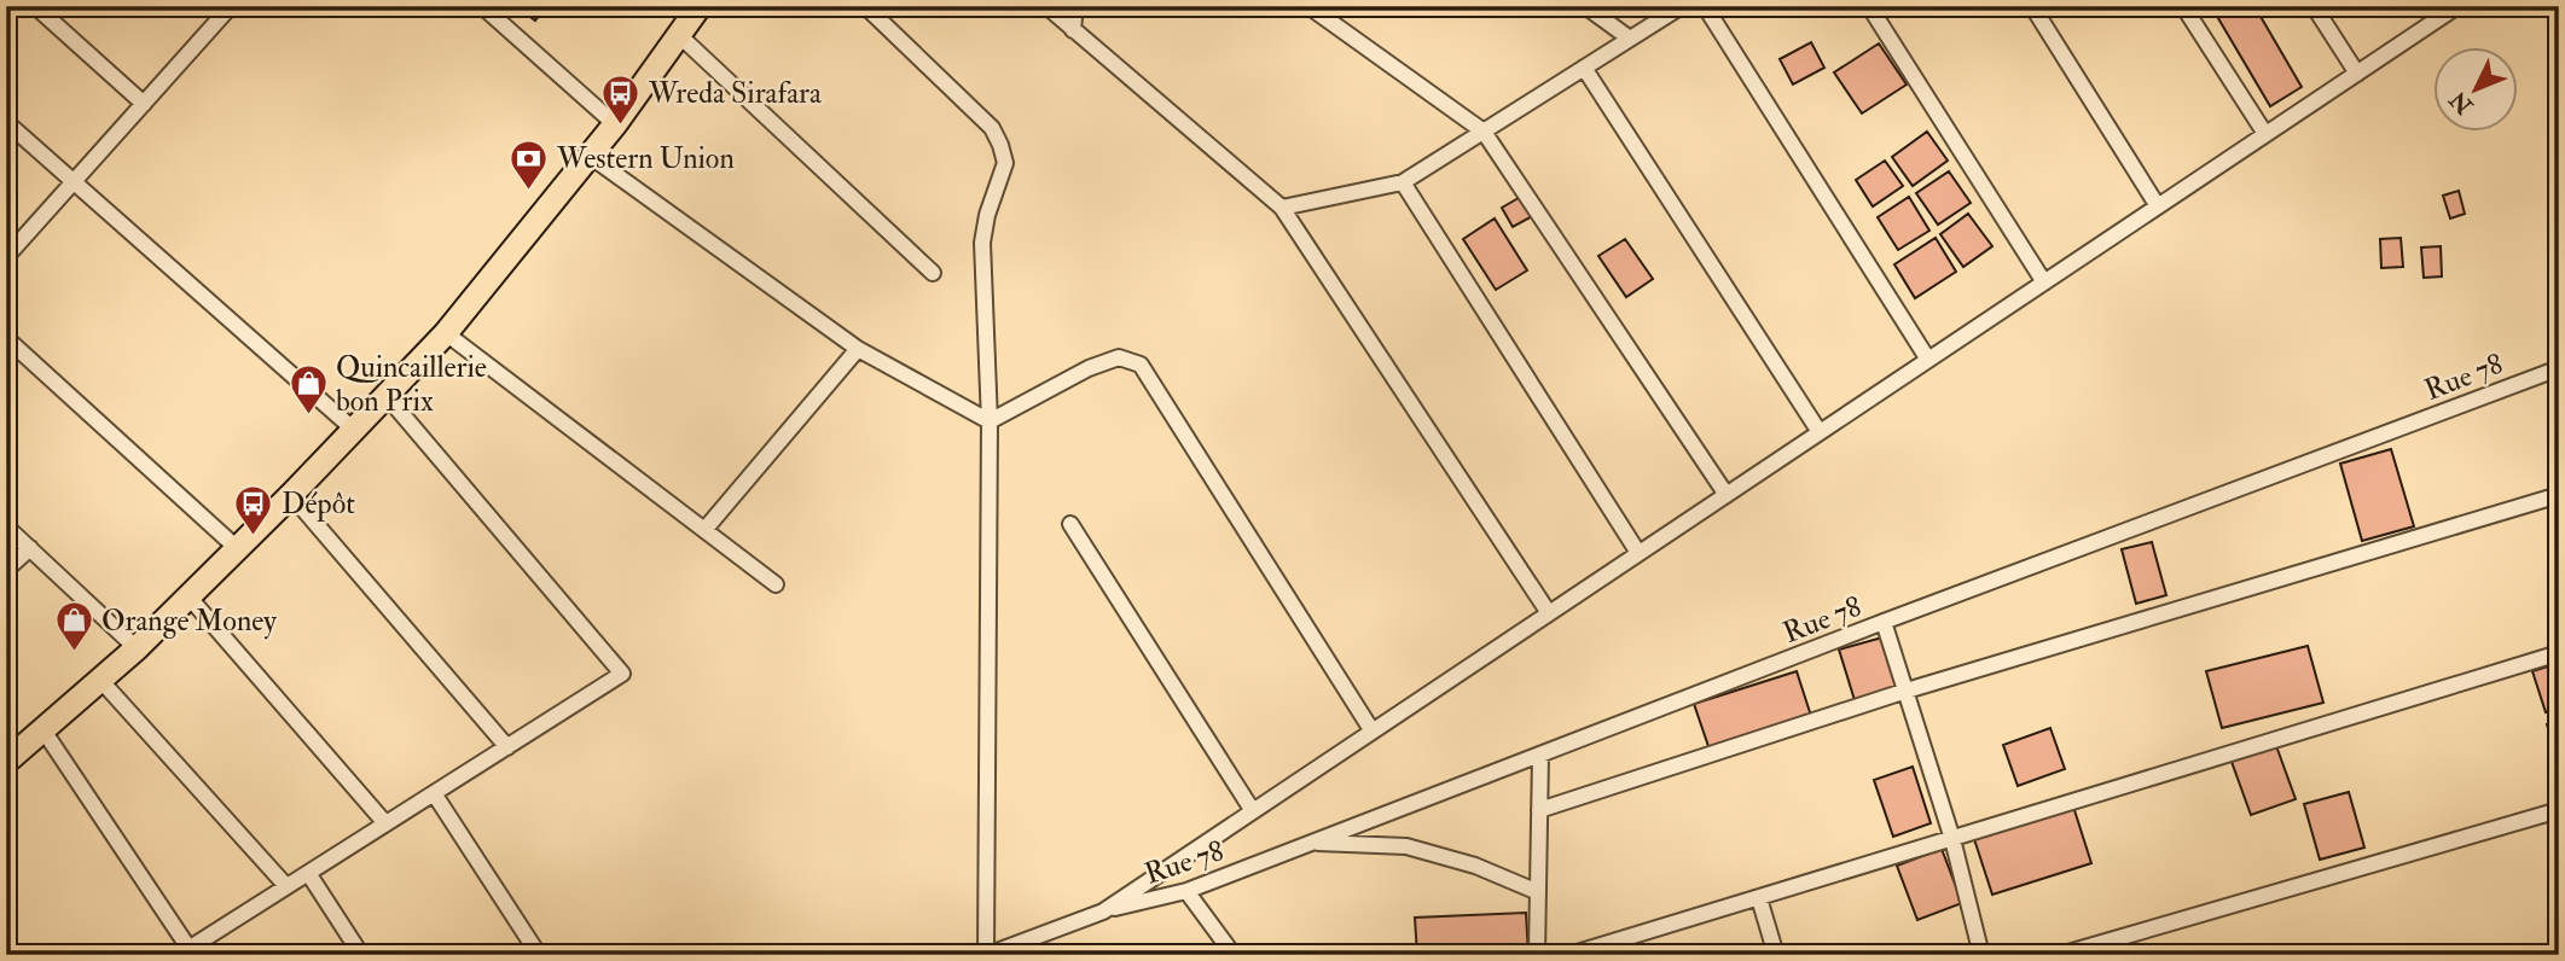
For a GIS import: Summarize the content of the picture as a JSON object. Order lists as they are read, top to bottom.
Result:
{
  "streets": {
    "street": ["Rue 78"]
  },
  "places": {
    "bus stop": ["Wreda Sirafara", "Dépôt"],
    "bank": ["Western Union"],
    "shop": ["Quincaillerie bon Prix", "Orange Money"]
  },
  "north": "bottom left"
}
